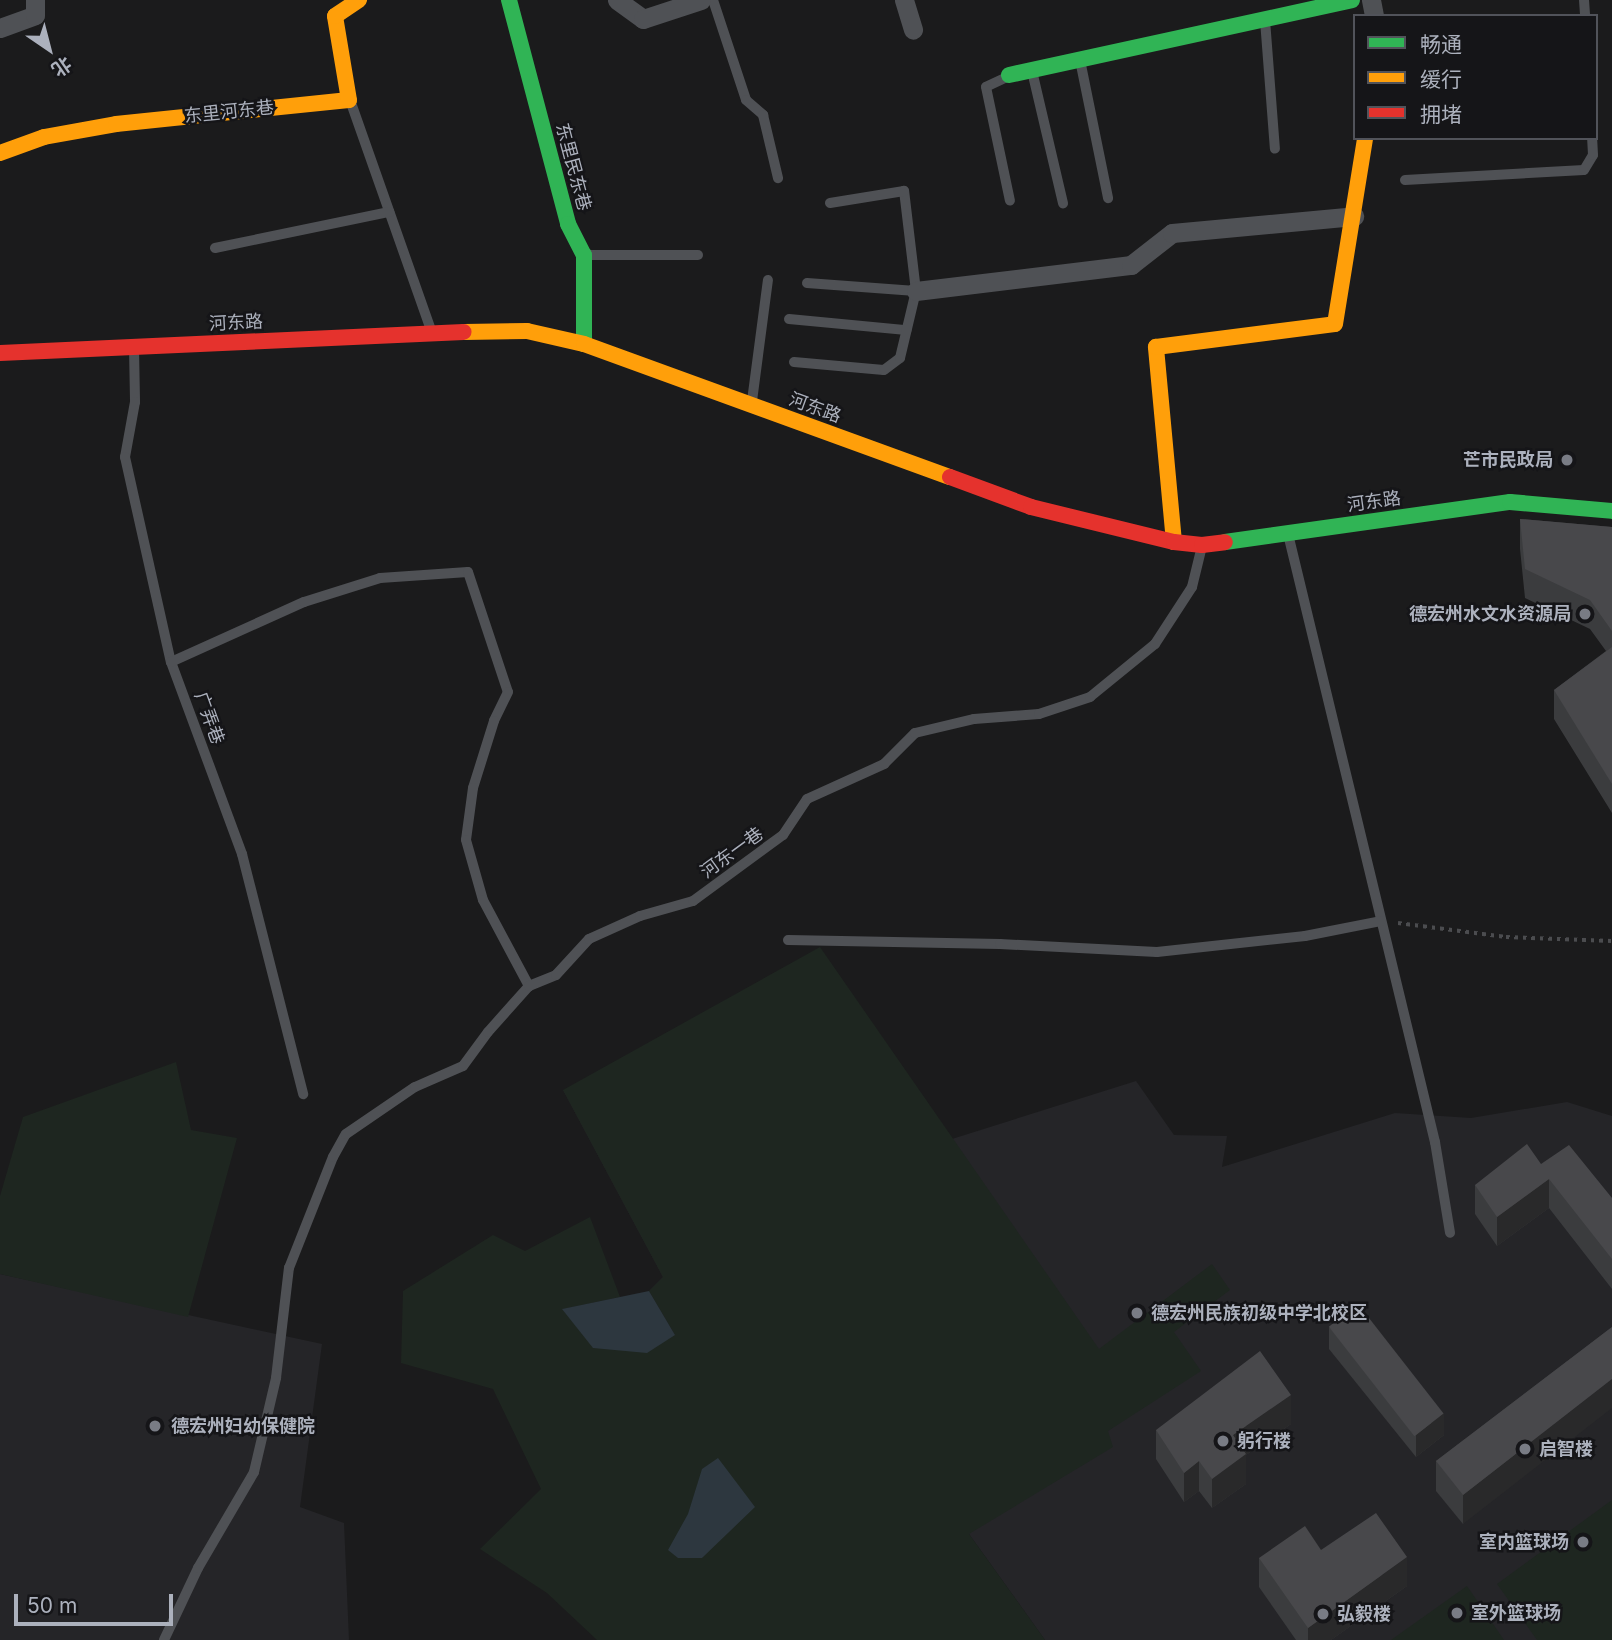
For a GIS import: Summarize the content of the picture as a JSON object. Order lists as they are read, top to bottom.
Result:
{
  "streets": {
    "street": ["东里河东巷", "东里民东巷", "河东路"],
    "lane": ["广弄巷", "河东一巷"]
  },
  "crossings": [
    ["东里民东巷", "河东路"],
    ["河东路", "广弄巷"],
    ["河东路", "河东一巷"]
  ],
  "places": [
    "芒市民政局",
    "德宏州水文水资源局",
    "德宏州民族初级中学北校区",
    "德宏州妇幼保健院",
    "躬行楼",
    "启智楼",
    "室内篮球场",
    "室外篮球场",
    "弘毅楼"
  ],
  "legend": ["畅通", "缓行", "拥堵"],
  "scale_bar": "50 m",
  "north": "bottom right"
}
